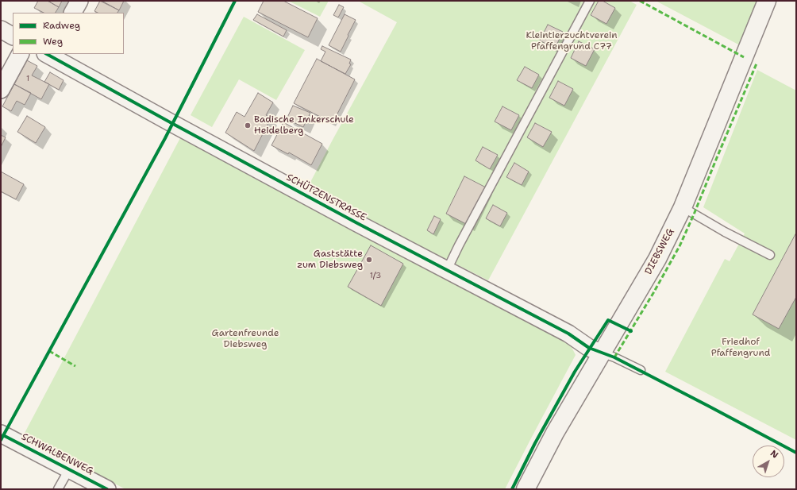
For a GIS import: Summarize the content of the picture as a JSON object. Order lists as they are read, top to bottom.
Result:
{
  "streets": {
    "main road": ["DIEBSWEG"],
    "street": ["SCHÜTZENSTRASSE", "SCHWALBENWEG"]
  },
  "crossings": [
    ["SCHÜTZENSTRASSE", "DIEBSWEG"]
  ],
  "parks": ["Kleintierzuchtverein Pfaffengrund C77", "Gartenfreunde Diebsweg", "Friedhof Pfaffengrund"],
  "places": ["Badische Imkerschule Heidelberg", "Gaststätte zum Diebsweg"],
  "house_numbers": ["1", "1/3"],
  "legend": ["Radweg", "Weg"],
  "north": "top right"
}
